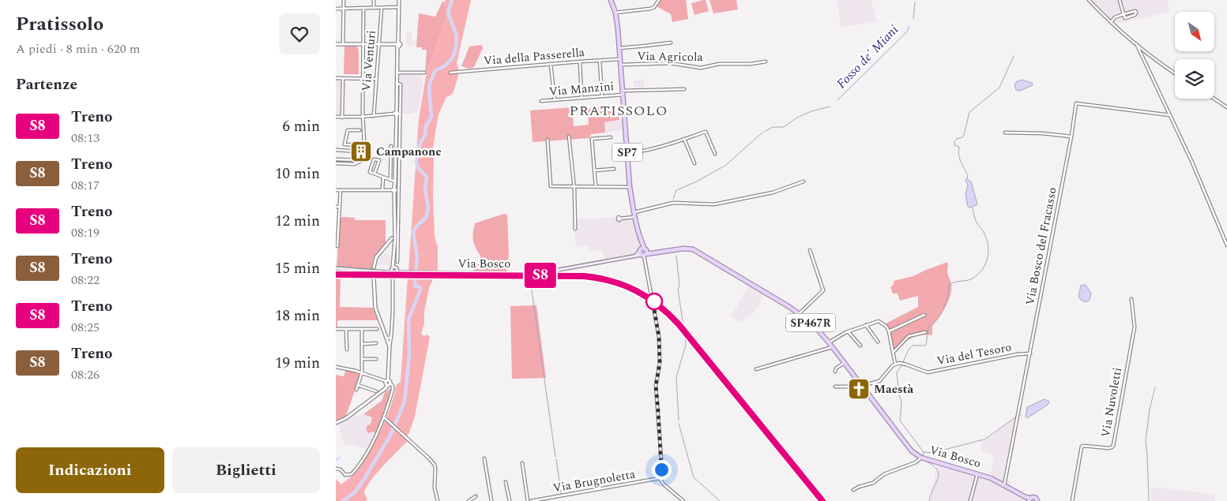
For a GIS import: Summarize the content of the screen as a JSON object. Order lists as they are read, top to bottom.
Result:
{
  "streets": {
    "main road": ["SP7", "Via Bosco", "SP467R"],
    "street": [
      "Via della Passerella",
      "Via Agricola",
      "Via Venturi",
      "Via Manzini",
      "Via Bosco del Fracasso",
      "Via del Tesoro",
      "Via Nuvoletti",
      "Via Brugnoletta"
    ]
  },
  "crossings": [
    ["Via della Passerella", "SP7"],
    ["Via Agricola", "SP7"],
    ["Via Manzini", "SP7"],
    ["SP7", "Via Bosco"],
    ["Via Bosco del Fracasso", "Via Bosco"],
    ["Via Bosco del Fracasso", "Via del Tesoro"]
  ],
  "districts": ["PRATISSOLO"],
  "water": ["Fosso de' Miani"],
  "places": {
    "building": ["Campanone"],
    "church": ["Maestà"]
  },
  "north": "bottom right",
  "page": {
    "heading": [
      ["Pratissolo", "A piedi · 8 min · 620 m"],
      "Partenze"
    ],
    "on_map": "S8",
    "list": [
      {
        "mark": "S8",
        "name": "Treno",
        "note": "08:13",
        "value": "6 min"
      },
      {
        "mark": "S8",
        "name": "Treno",
        "note": "08:17",
        "value": "10 min"
      },
      {
        "mark": "S8",
        "name": "Treno",
        "note": "08:19",
        "value": "12 min"
      },
      {
        "mark": "S8",
        "name": "Treno",
        "note": "08:22",
        "value": "15 min"
      },
      {
        "mark": "S8",
        "name": "Treno",
        "note": "08:25",
        "value": "18 min"
      },
      {
        "mark": "S8",
        "name": "Treno",
        "note": "08:26",
        "value": "19 min"
      }
    ],
    "buttons": ["Indicazioni", "Biglietti"]
  }
}
